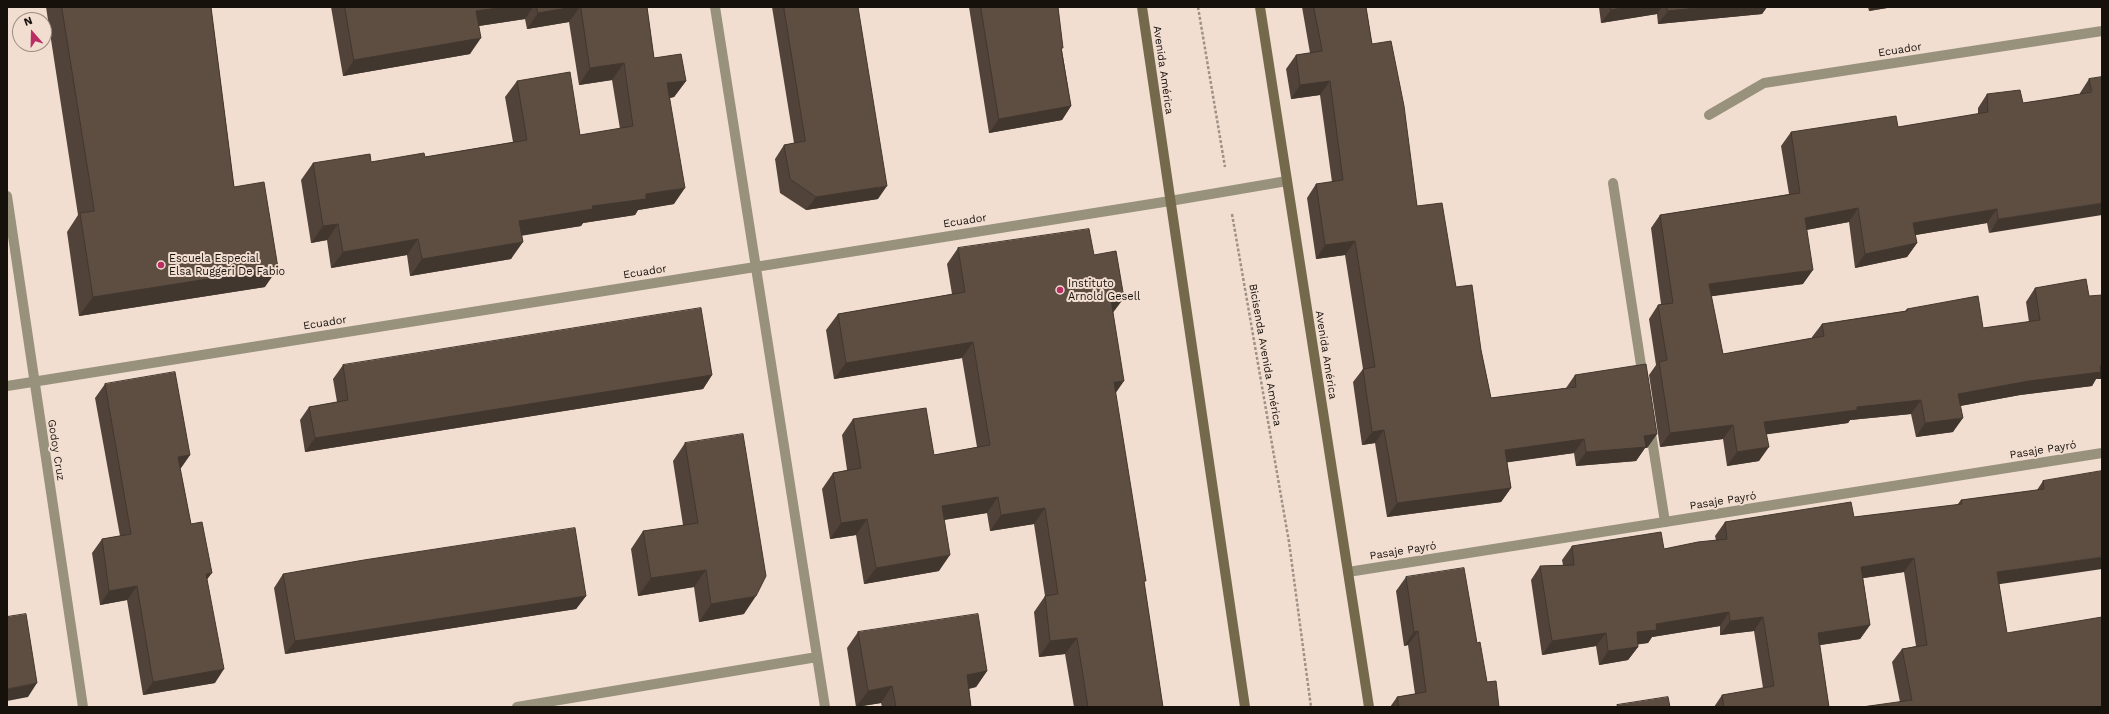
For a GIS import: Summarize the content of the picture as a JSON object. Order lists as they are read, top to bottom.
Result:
{
  "streets": {
    "main road": ["Avenida América"],
    "street": ["Ecuador", "Godoy Cruz", "Pasaje Payró"],
    "path": ["Bicisenda Avenida América"]
  },
  "crossings": [
    ["Ecuador", "Avenida América"],
    ["Ecuador", "Bicisenda Avenida América"],
    ["Ecuador", "Godoy Cruz"],
    ["Avenida América", "Pasaje Payró"]
  ],
  "places": ["Escuela Especial Elsa Ruggeri De Fabio", "Instituto Arnold Gesell"],
  "north": "top"
}
